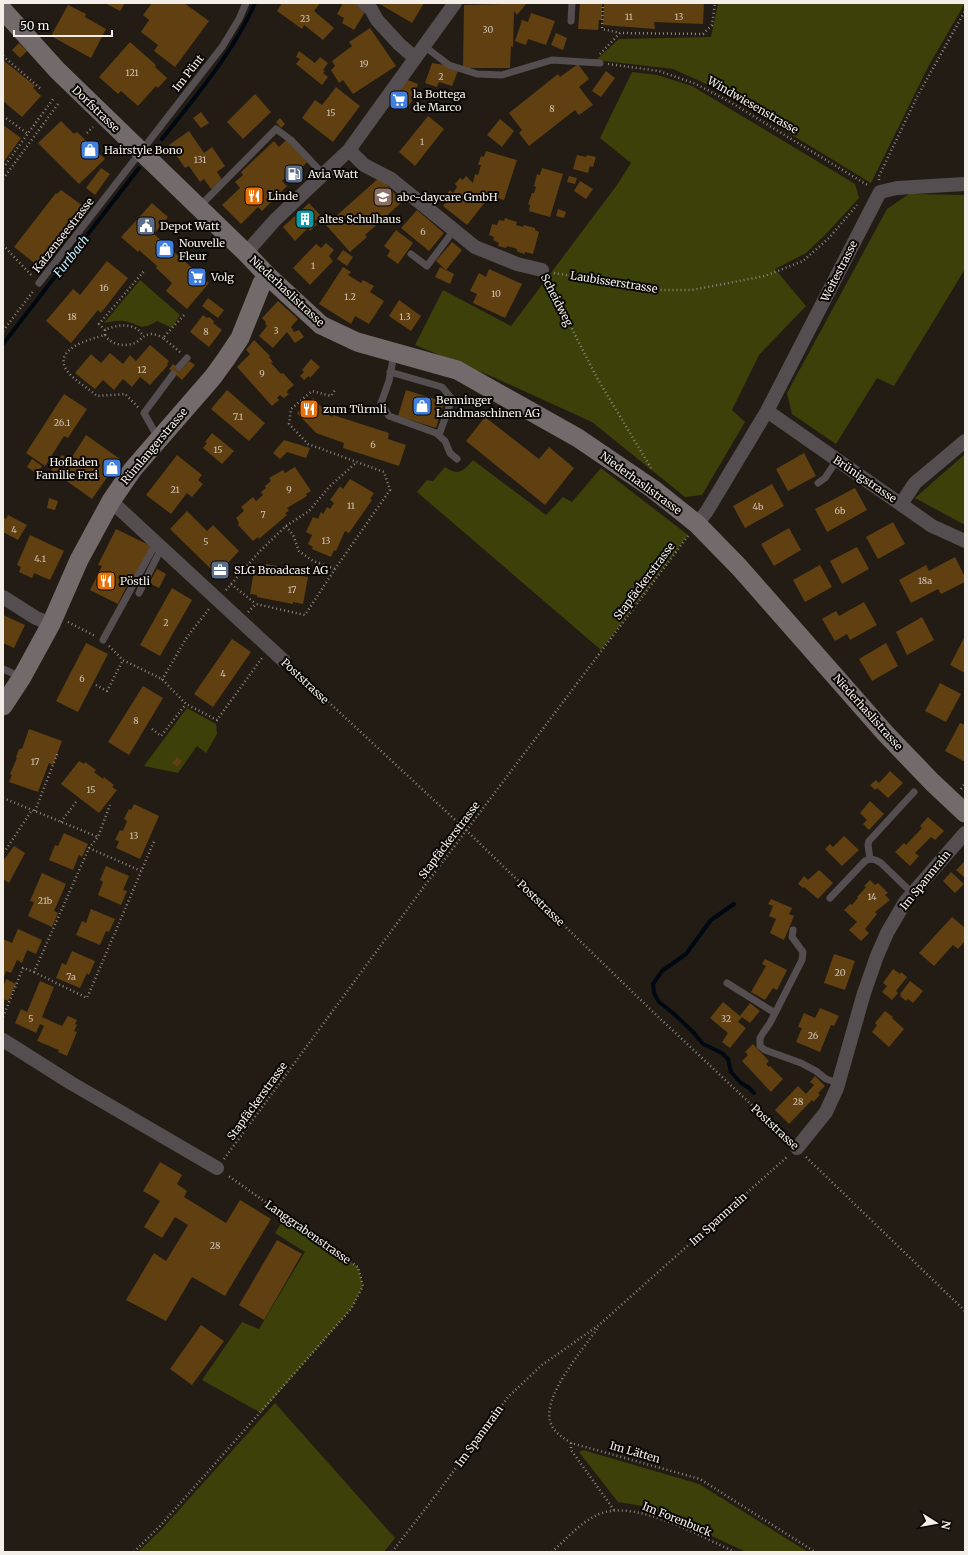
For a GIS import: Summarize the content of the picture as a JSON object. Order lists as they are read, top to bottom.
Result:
{
  "streets": {
    "street": [
      "Dorfstrasse",
      "Weitestrasse",
      "Niederhaslistrasse",
      "Scheidweg",
      "Rümlangerstrasse",
      "Brünigstrasse",
      "Poststrasse",
      "Im Spannrain"
    ],
    "lane": ["Im Pünt", "Katzenseestrasse"],
    "path": [
      "Windwiesenstrasse",
      "Laubisserstrasse",
      "Stapfäckerstrasse",
      "Langgrabenstrasse",
      "Im Lätten",
      "Im Forenbuck"
    ]
  },
  "crossings": [
    ["Im Pünt", "Dorfstrasse"],
    ["Im Pünt", "Katzenseestrasse"],
    ["Windwiesenstrasse", "Weitestrasse"],
    ["Dorfstrasse", "Katzenseestrasse"],
    ["Dorfstrasse", "Niederhaslistrasse"],
    ["Weitestrasse", "Niederhaslistrasse"],
    ["Weitestrasse", "Brünigstrasse"],
    ["Weitestrasse", "Stapfäckerstrasse"],
    ["Laubisserstrasse", "Scheidweg"],
    ["Niederhaslistrasse", "Scheidweg"],
    ["Niederhaslistrasse", "Rümlangerstrasse"],
    ["Niederhaslistrasse", "Stapfäckerstrasse"],
    ["Rümlangerstrasse", "Poststrasse"],
    ["Stapfäckerstrasse", "Poststrasse"],
    ["Stapfäckerstrasse", "Langgrabenstrasse"],
    ["Poststrasse", "Im Spannrain"],
    ["Im Spannrain", "Im Lätten"]
  ],
  "water": ["Furtbach"],
  "places": {
    "supermarket": ["la Bottega de Marco", "Volg"],
    "shop": [
      "Hairstyle Bono",
      "Nouvelle Fleur",
      "Benninger Landmaschinen AG",
      "Hofladen Familie Frei"
    ],
    "fuel station": ["Avia Watt"],
    "restaurant": ["Linde", "zum Türmli", "Pöstli"],
    "school or university": ["abc-daycare GmbH"],
    "building": ["altes Schulhaus"],
    "public building": ["Depot Watt"],
    "office": ["SLG Broadcast AG"]
  },
  "house_numbers": [
    "11",
    "13",
    "23",
    "30",
    "19",
    "121",
    "2",
    "8",
    "15",
    "1",
    "131",
    "6",
    "1",
    "16",
    "10",
    "1.2",
    "18",
    "1.3",
    "3",
    "8",
    "12",
    "9",
    "7.1",
    "26.1",
    "6",
    "15",
    "21",
    "9",
    "11",
    "4b",
    "6b",
    "7",
    "4",
    "13",
    "5",
    "4.1",
    "18a",
    "17",
    "2",
    "4",
    "6",
    "8",
    "17",
    "15",
    "13",
    "14",
    "21b",
    "20",
    "7a",
    "5",
    "32",
    "26",
    "28",
    "28"
  ],
  "scale_bar": "50 m",
  "north": "right"
}
